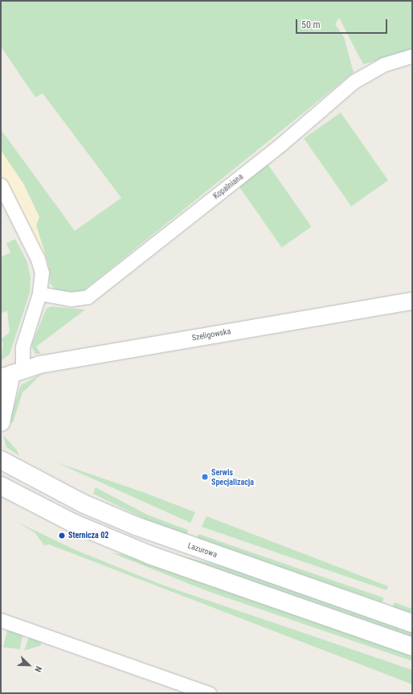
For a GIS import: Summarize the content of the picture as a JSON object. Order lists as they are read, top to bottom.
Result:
{
  "streets": {
    "main road": ["Lazurowa"],
    "street": ["Kopalniana", "Szeligowska"]
  },
  "places": ["Serwis Specjalizacja", "Sternicza 02"],
  "scale_bar": "50 m",
  "north": "bottom right"
}
